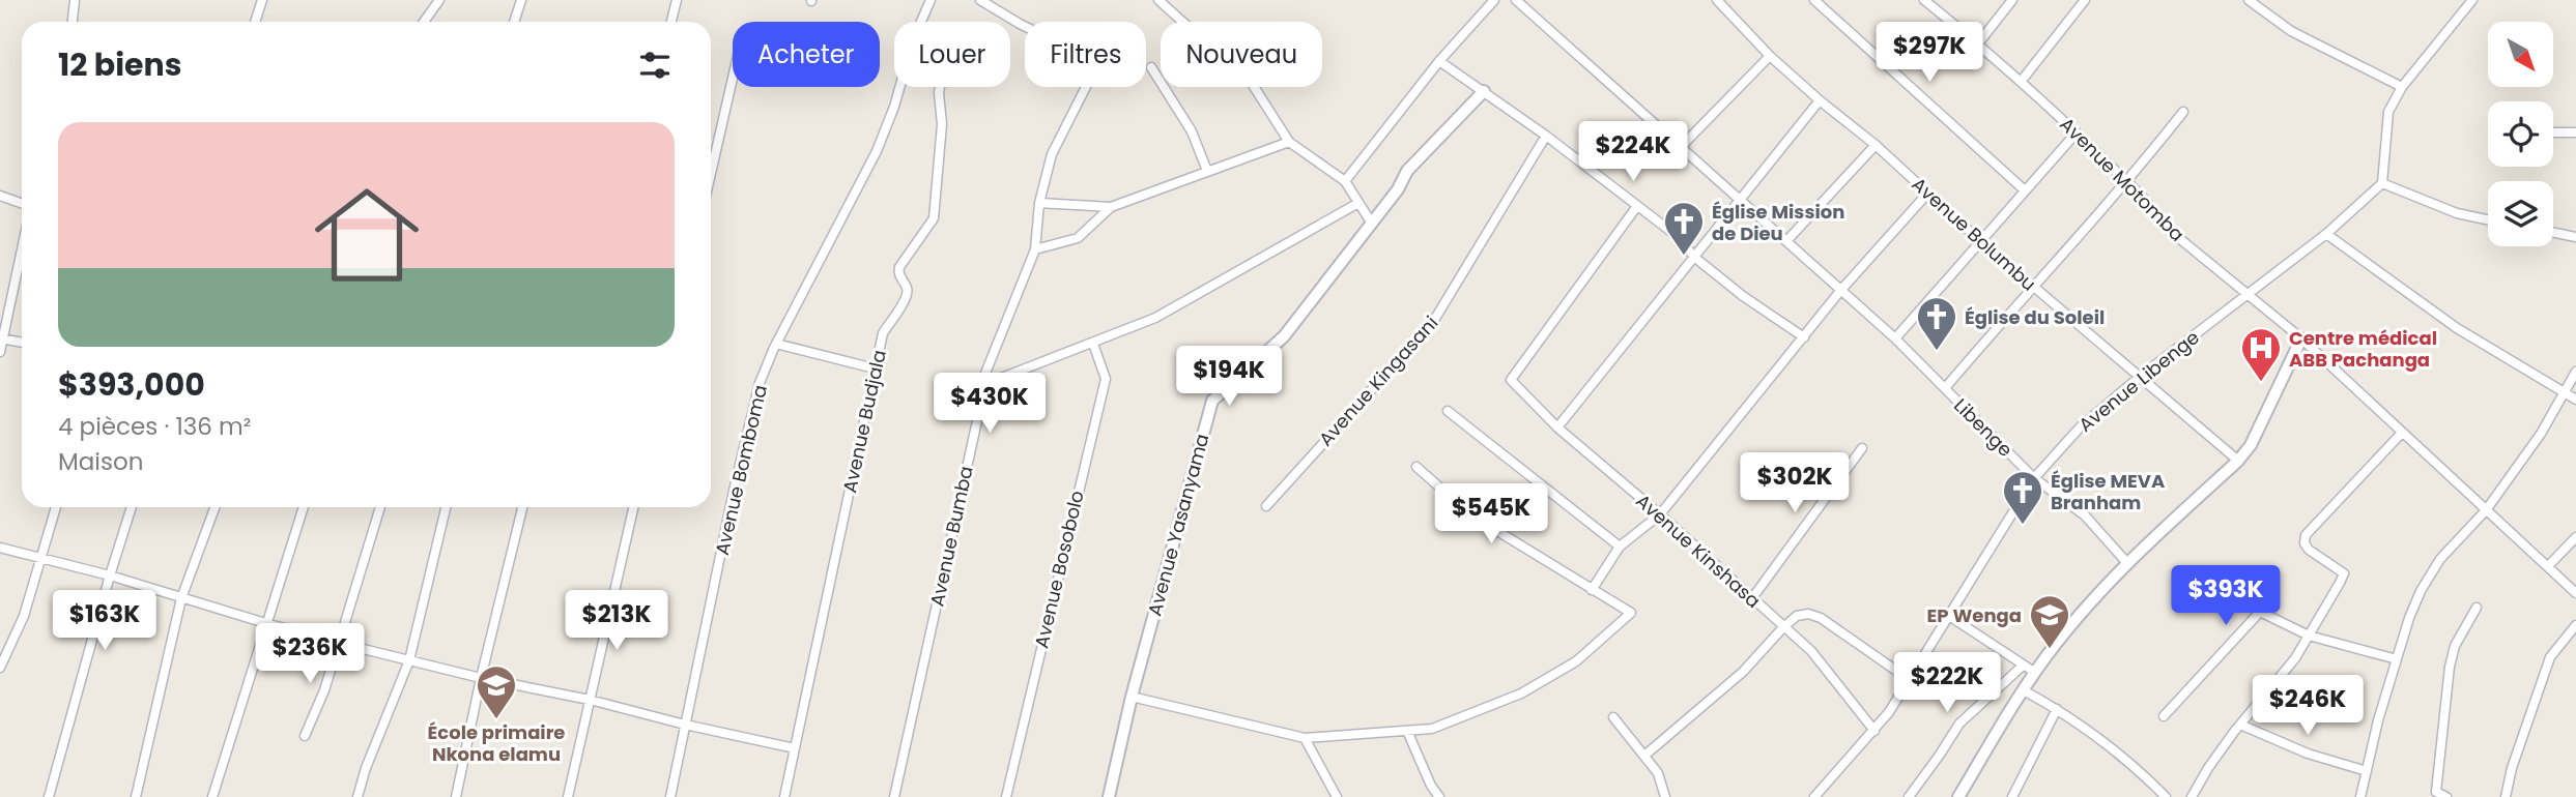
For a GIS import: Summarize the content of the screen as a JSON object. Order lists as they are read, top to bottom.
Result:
{
  "streets": {
    "street": [
      "Avenue Motomba",
      "Avenue Bolumbu",
      "Avenue Kingasani",
      "Avenue Libenge",
      "Avenue Budjala",
      "Libenge",
      "Avenue Bomboma",
      "Avenue Yasanyama",
      "Avenue Bumba",
      "Avenue Kinshasa",
      "Avenue Bosobolo"
    ]
  },
  "crossings": [
    ["Avenue Motomba", "Avenue Libenge"],
    ["Avenue Bolumbu", "Avenue Libenge"],
    ["Avenue Libenge", "Libenge"],
    ["Avenue Libenge", "Avenue Kinshasa"]
  ],
  "places": {
    "church": ["Église Mission de Dieu", "Église du Soleil", "Église MEVA Branham"],
    "hospital": ["Centre médical ABB Pachanga"],
    "school or university": ["EP Wenga", "École primaire Nkona elamu"]
  },
  "north": "bottom right",
  "page": {
    "price": [
      "$297K",
      "$224K",
      "$194K",
      "$430K",
      "$302K",
      "$545K",
      "$393K",
      "$163K",
      "$213K",
      "$236K",
      "$222K",
      "$246K"
    ],
    "chip": [
      "Acheter",
      "Louer",
      "Filtres",
      "Nouveau"
    ],
    "heading": "12 biens",
    "list": [
      {
        "name": "$393,000",
        "note": "4 pièces · 136 m² · Maison"
      }
    ]
  }
}
